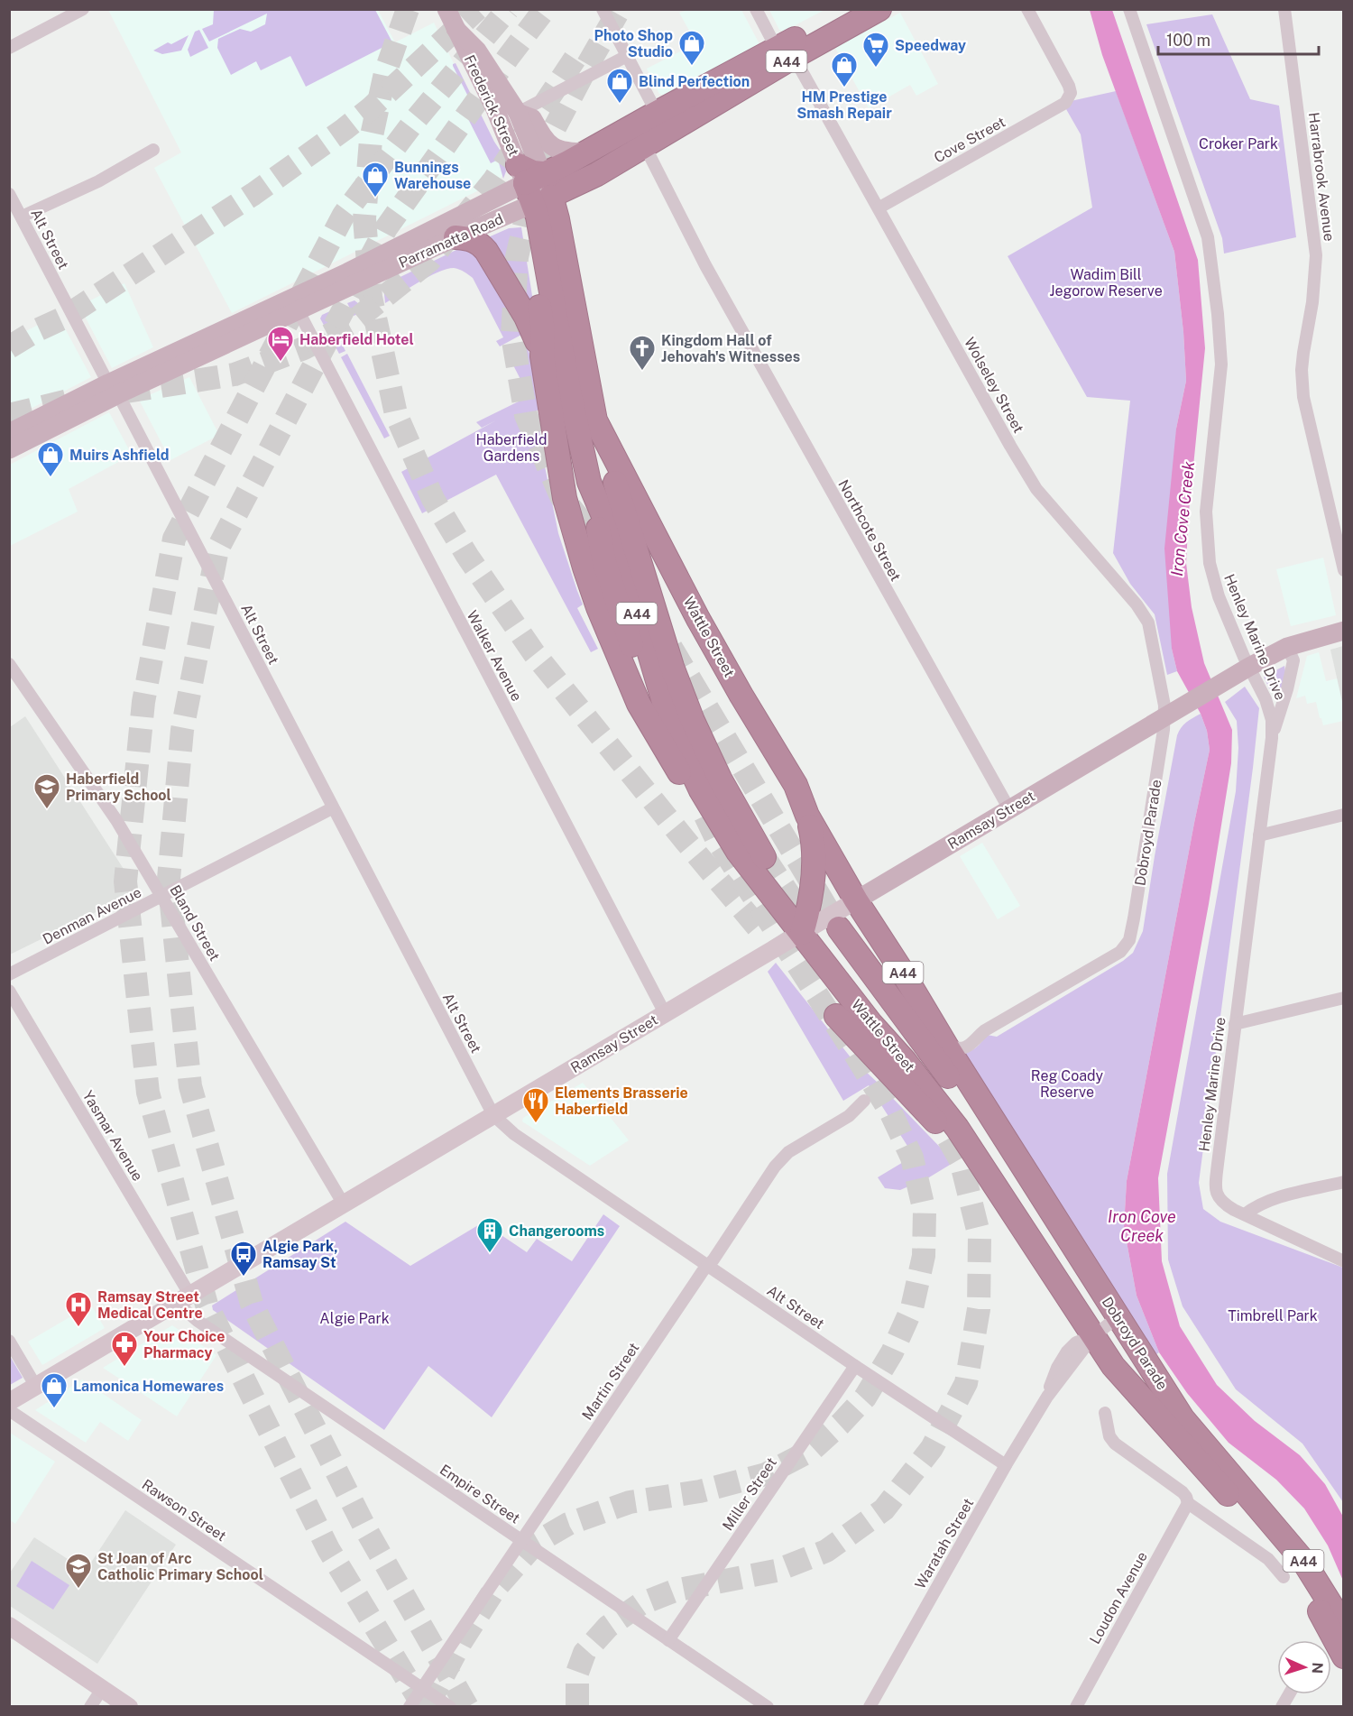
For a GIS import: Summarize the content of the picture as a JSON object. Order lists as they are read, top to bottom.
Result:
{
  "streets": {
    "highway": [
      "A44",
      "Parramatta Road",
      "Wattle Street",
      "Dobroyd Parade"
    ],
    "main road": ["Frederick Street", "Ramsay Street"],
    "street": [
      "Cove Street",
      "Harrabrook Avenue",
      "Alt Street",
      "Wolseley Street",
      "Northcote Street",
      "Henley Marine Drive",
      "Walker Avenue",
      "Denman Avenue",
      "Bland Street",
      "Yasmar Avenue",
      "Martin Street",
      "Empire Street",
      "Miller Street",
      "Rawson Street",
      "Waratah Street",
      "Loudon Avenue"
    ]
  },
  "crossings": [
    ["Frederick Street", "Parramatta Road"],
    ["Frederick Street", "Wattle Street"],
    ["Cove Street", "Wolseley Street"],
    ["Alt Street", "Parramatta Road"],
    ["Alt Street", "Ramsay Street"],
    ["Alt Street", "Denman Avenue"],
    ["Alt Street", "Martin Street"],
    ["Alt Street", "Miller Street"],
    ["Alt Street", "Waratah Street"],
    ["Parramatta Road", "Wolseley Street"],
    ["Parramatta Road", "Wattle Street"],
    ["Parramatta Road", "Walker Avenue"],
    ["Wolseley Street", "Ramsay Street"],
    ["Wolseley Street", "Dobroyd Parade"],
    ["Northcote Street", "Ramsay Street"],
    ["Wattle Street", "Ramsay Street"],
    ["Wattle Street", "Dobroyd Parade"],
    ["Henley Marine Drive", "Ramsay Street"],
    ["Walker Avenue", "Ramsay Street"],
    ["Ramsay Street", "Dobroyd Parade"],
    ["Ramsay Street", "Bland Street"],
    ["Ramsay Street", "Yasmar Avenue"],
    ["Ramsay Street", "Empire Street"],
    ["Dobroyd Parade", "Waratah Street"],
    ["Denman Avenue", "Bland Street"],
    ["Yasmar Avenue", "Empire Street"],
    ["Martin Street", "Empire Street"],
    ["Martin Street", "Rawson Street"],
    ["Empire Street", "Miller Street"]
  ],
  "water": ["Iron Cove Creek"],
  "parks": [
    "Croker Park",
    "Wadim Bill Jegorow Reserve",
    "Haberfield Gardens",
    "Reg Coady Reserve",
    "Timbrell Park",
    "Algie Park"
  ],
  "places": {
    "shop": [
      "Photo Shop Studio",
      "HM Prestige Smash Repair",
      "Blind Perfection",
      "Bunnings Warehouse",
      "Muirs Ashfield",
      "Lamonica Homewares"
    ],
    "supermarket": ["Speedway"],
    "hotel": ["Haberfield Hotel"],
    "church": ["Kingdom Hall of Jehovah's Witnesses"],
    "school or university": ["Haberfield Primary School", "St Joan of Arc Catholic Primary School"],
    "restaurant": ["Elements Brasserie Haberfield"],
    "building": ["Changerooms"],
    "bus stop": ["Algie Park, Ramsay St"],
    "hospital": ["Ramsay Street Medical Centre"],
    "pharmacy": ["Your Choice Pharmacy"]
  },
  "scale_bar": "100 m",
  "north": "right"
}
